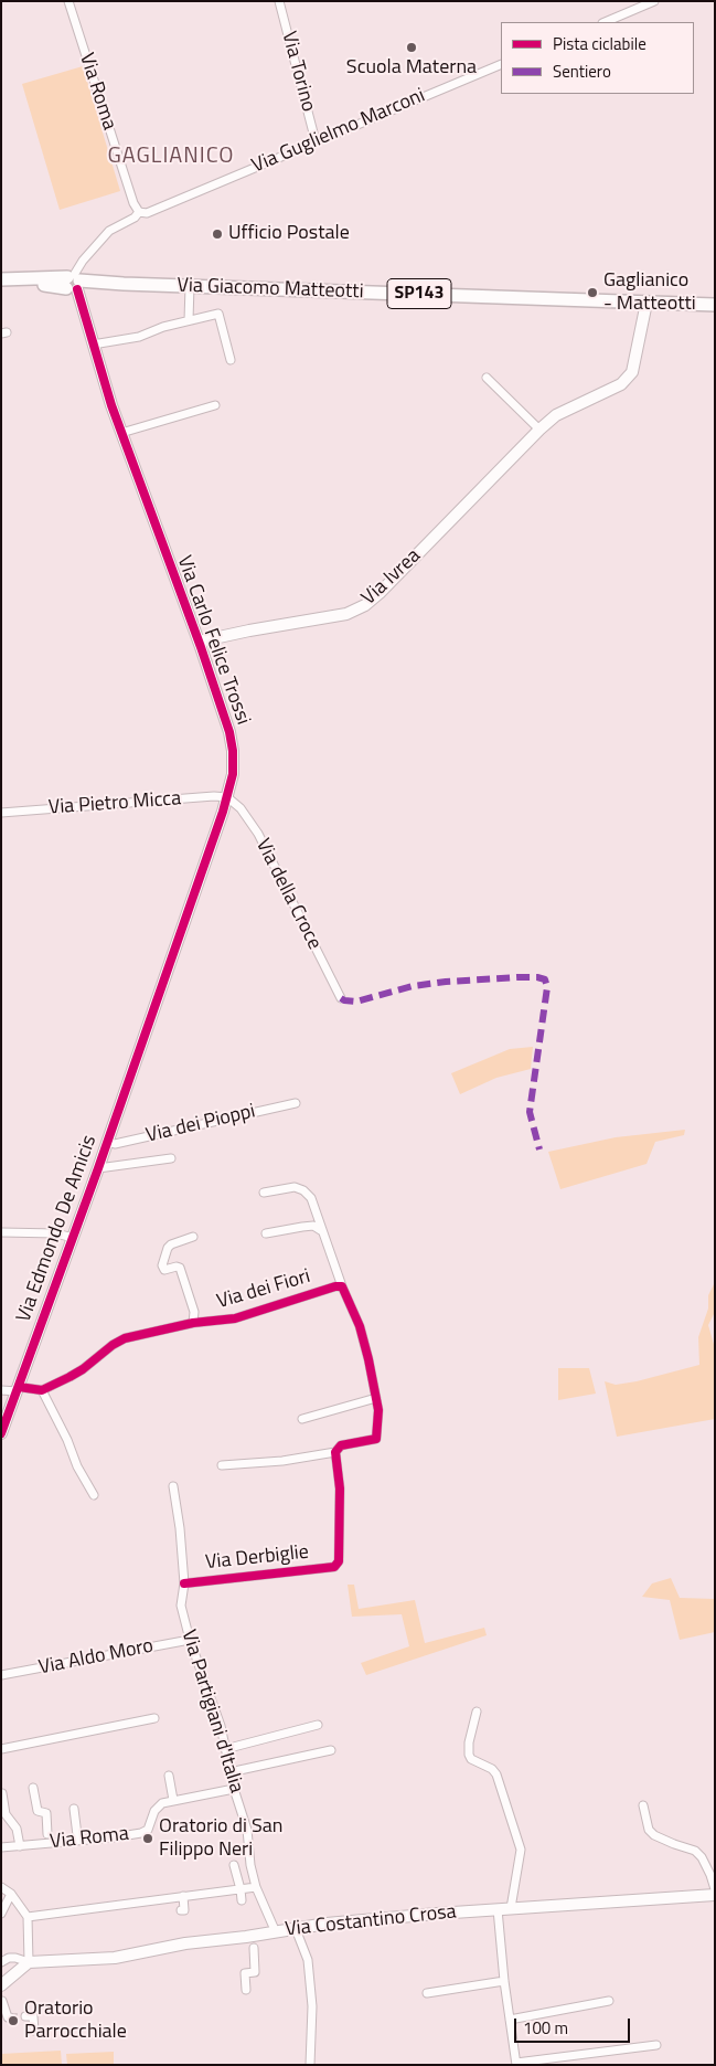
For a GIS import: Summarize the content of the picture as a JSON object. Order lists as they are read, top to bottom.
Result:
{
  "streets": {
    "main road": ["Via Giacomo Matteotti", "SP143"],
    "street": [
      "Via Torino",
      "Via Roma",
      "Via Guglielmo Marconi",
      "Via Ivrea",
      "Via Carlo Felice Trossi",
      "Via Pietro Micca",
      "Via della Croce",
      "Via dei Pioppi",
      "Via Edmondo De Amicis",
      "Via dei Fiori",
      "Via Derbiglie",
      "Via Aldo Moro",
      "Via Partigiani d'Italia",
      "Via Costantino Crosa"
    ]
  },
  "crossings": [
    ["Via Torino", "Via Guglielmo Marconi"],
    ["Via Roma", "Via Guglielmo Marconi"],
    ["Via Roma", "Via Partigiani d'Italia"],
    ["Via Guglielmo Marconi", "Via Giacomo Matteotti"],
    ["Via Guglielmo Marconi", "SP143"],
    ["Via Guglielmo Marconi", "Via Carlo Felice Trossi"],
    ["Via Giacomo Matteotti", "SP143"],
    ["Via Giacomo Matteotti", "Via Ivrea"],
    ["Via Giacomo Matteotti", "Via Carlo Felice Trossi"],
    ["SP143", "Via Carlo Felice Trossi"],
    ["Via Ivrea", "Via Carlo Felice Trossi"],
    ["Via Carlo Felice Trossi", "Via Pietro Micca"],
    ["Via Carlo Felice Trossi", "Via della Croce"],
    ["Via Carlo Felice Trossi", "Via Edmondo De Amicis"],
    ["Via Pietro Micca", "Via della Croce"],
    ["Via dei Pioppi", "Via Edmondo De Amicis"],
    ["Via Derbiglie", "Via Partigiani d'Italia"],
    ["Via Aldo Moro", "Via Partigiani d'Italia"],
    ["Via Partigiani d'Italia", "Via Costantino Crosa"]
  ],
  "districts": ["GAGLIANICO"],
  "places": [
    "Scuola Materna",
    "Ufficio Postale",
    "Gaglianico - Matteotti",
    "Oratorio di San Filippo Neri",
    "Oratorio Parrocchiale"
  ],
  "legend": ["Pista ciclabile", "Sentiero"],
  "scale_bar": "100 m"
}
